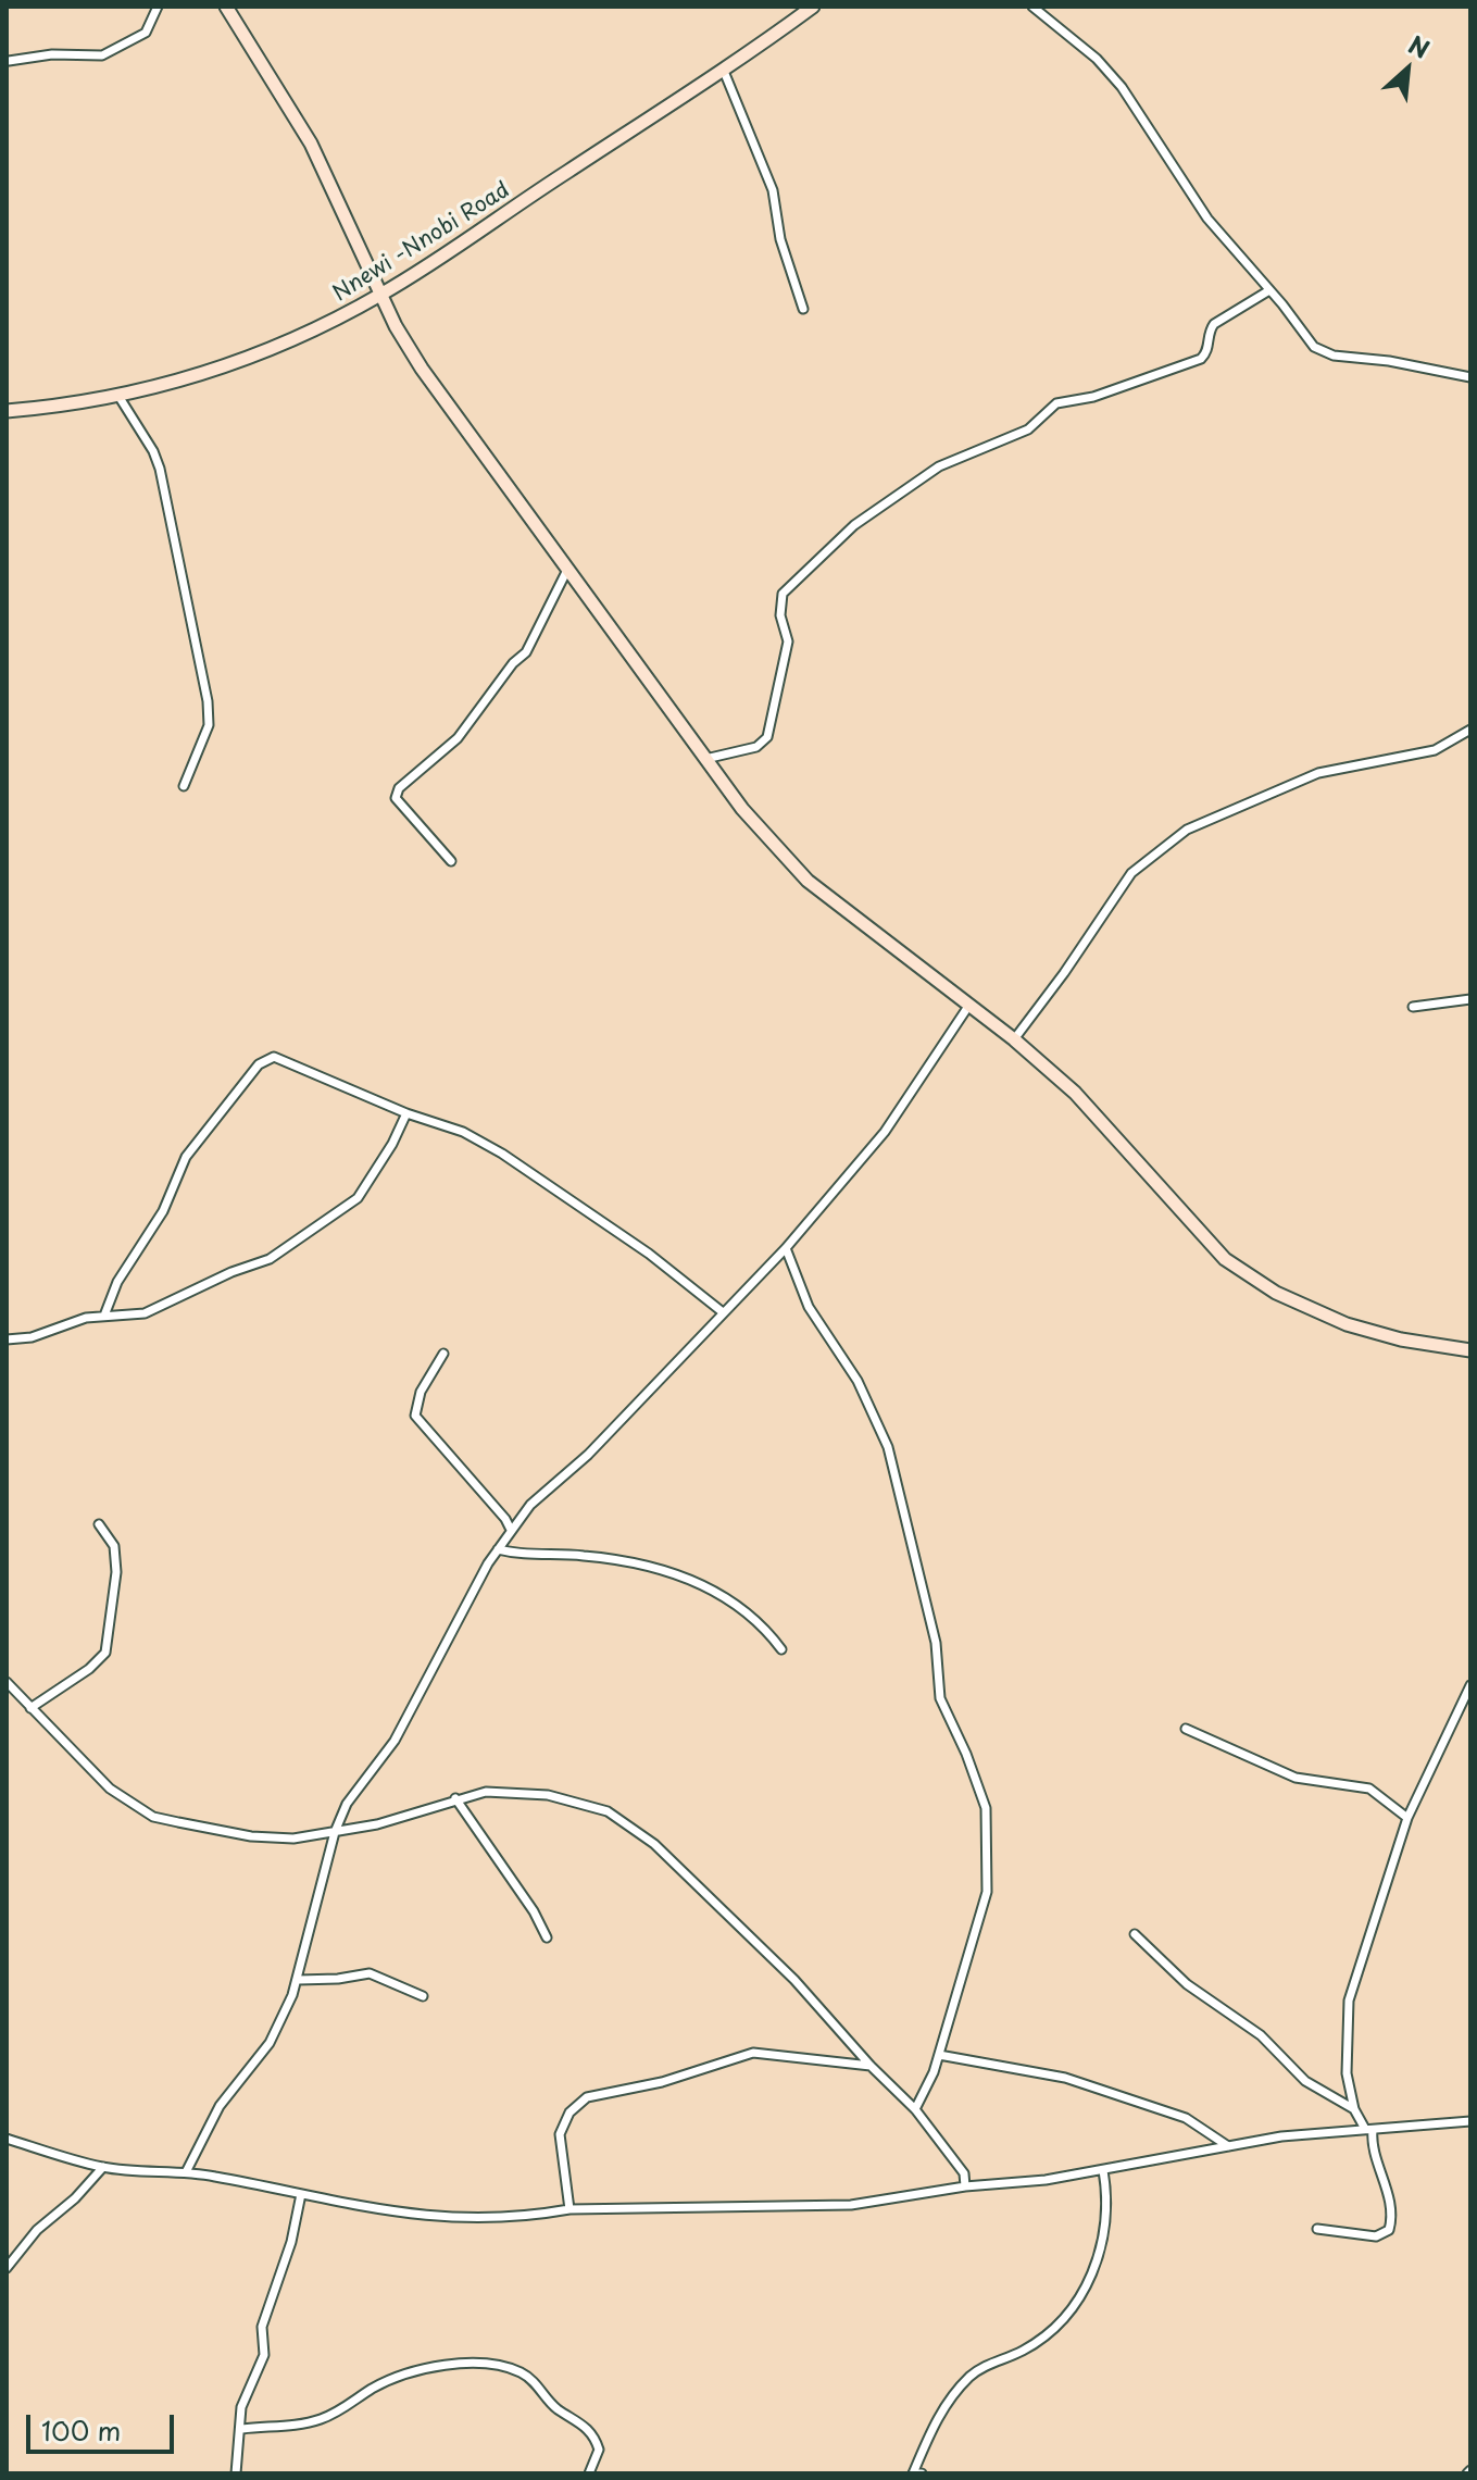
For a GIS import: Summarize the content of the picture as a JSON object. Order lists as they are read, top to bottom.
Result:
{
  "streets": {
    "street": ["Nnewi -Nnobi Road"]
  },
  "scale_bar": "100 m",
  "north": "top right"
}
